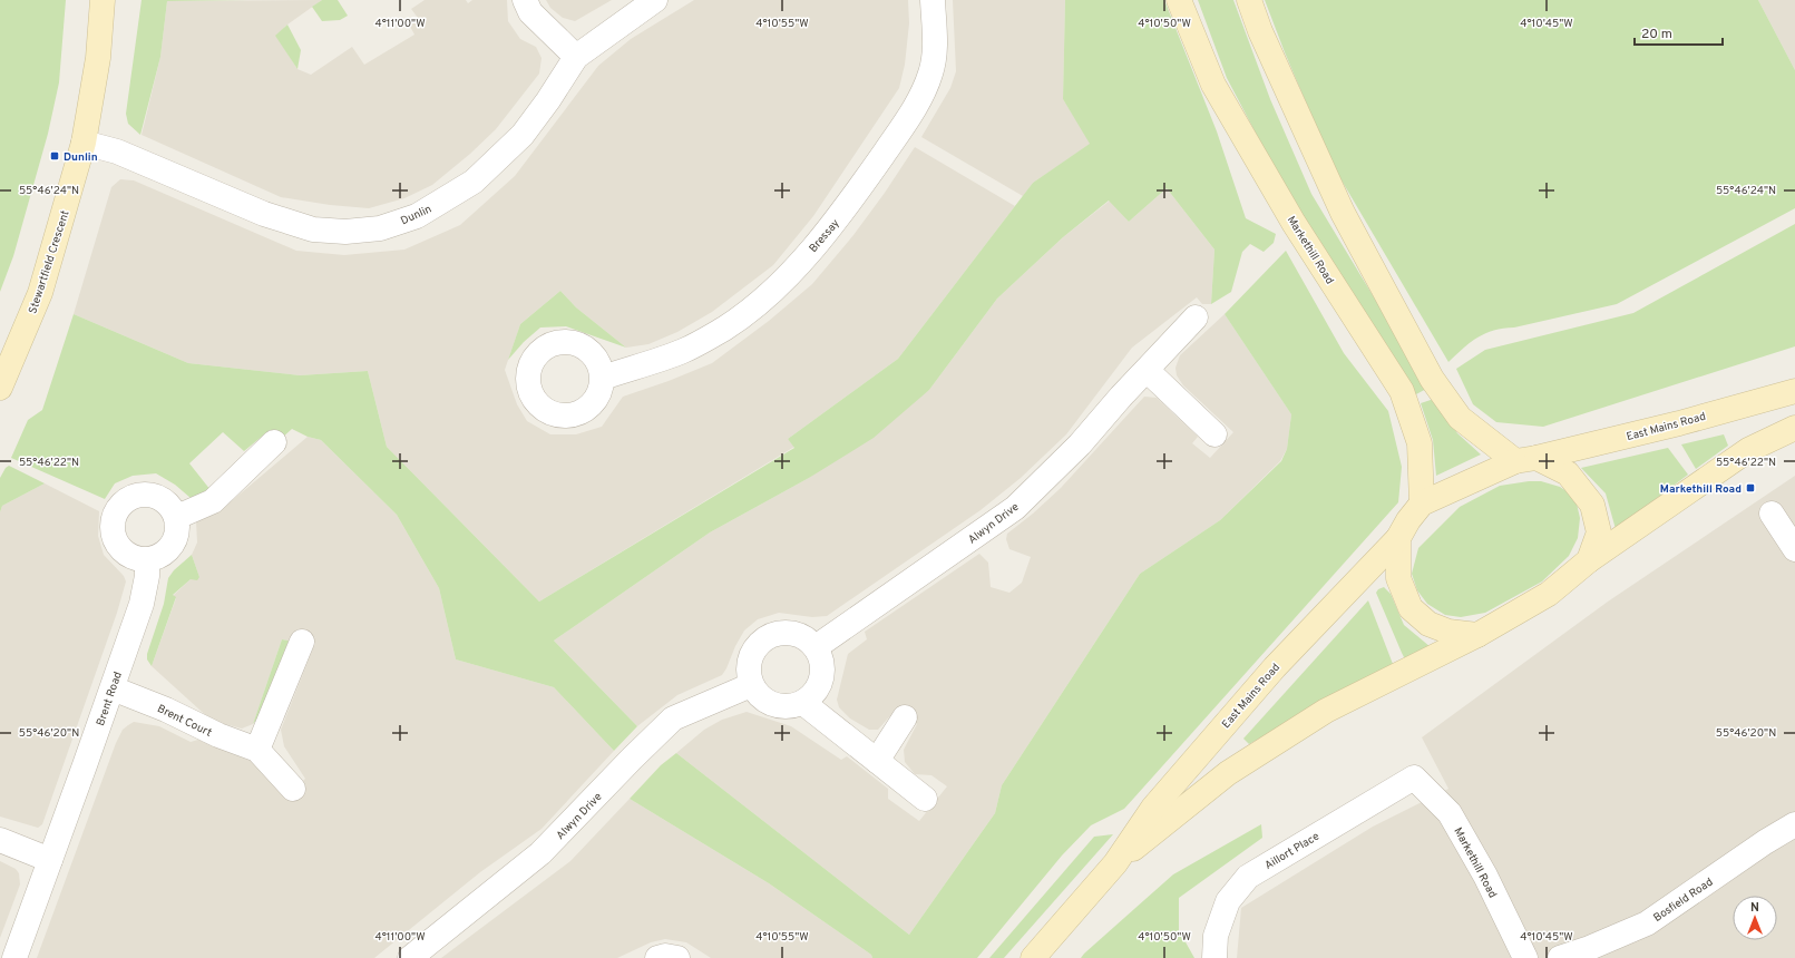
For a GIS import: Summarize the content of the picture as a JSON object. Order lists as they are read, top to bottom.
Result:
{
  "streets": {
    "main road": ["Markethill Road", "Stewartfield Crescent", "East Mains Road"],
    "street": [
      "Dunlin",
      "Bressay",
      "Alwyn Drive",
      "Brent Road",
      "Brent Court",
      "Aillort Place",
      "Bosfield Road"
    ]
  },
  "crossings": [
    ["Dunlin", "Stewartfield Crescent"],
    ["Markethill Road", "East Mains Road"],
    ["Markethill Road", "Aillort Place"],
    ["Brent Road", "Brent Court"]
  ],
  "places": {
    "transit": ["Dunlin", "Markethill Road"]
  },
  "scale_bar": "20 m",
  "north": "top",
  "coordinates": [
    "4°11'00\"W",
    "4°10'55\"W",
    "4°10'50\"W",
    "4°10'45\"W",
    "55°46'24\"N",
    "55°46'22\"N",
    "55°46'20\"N"
  ]
}
